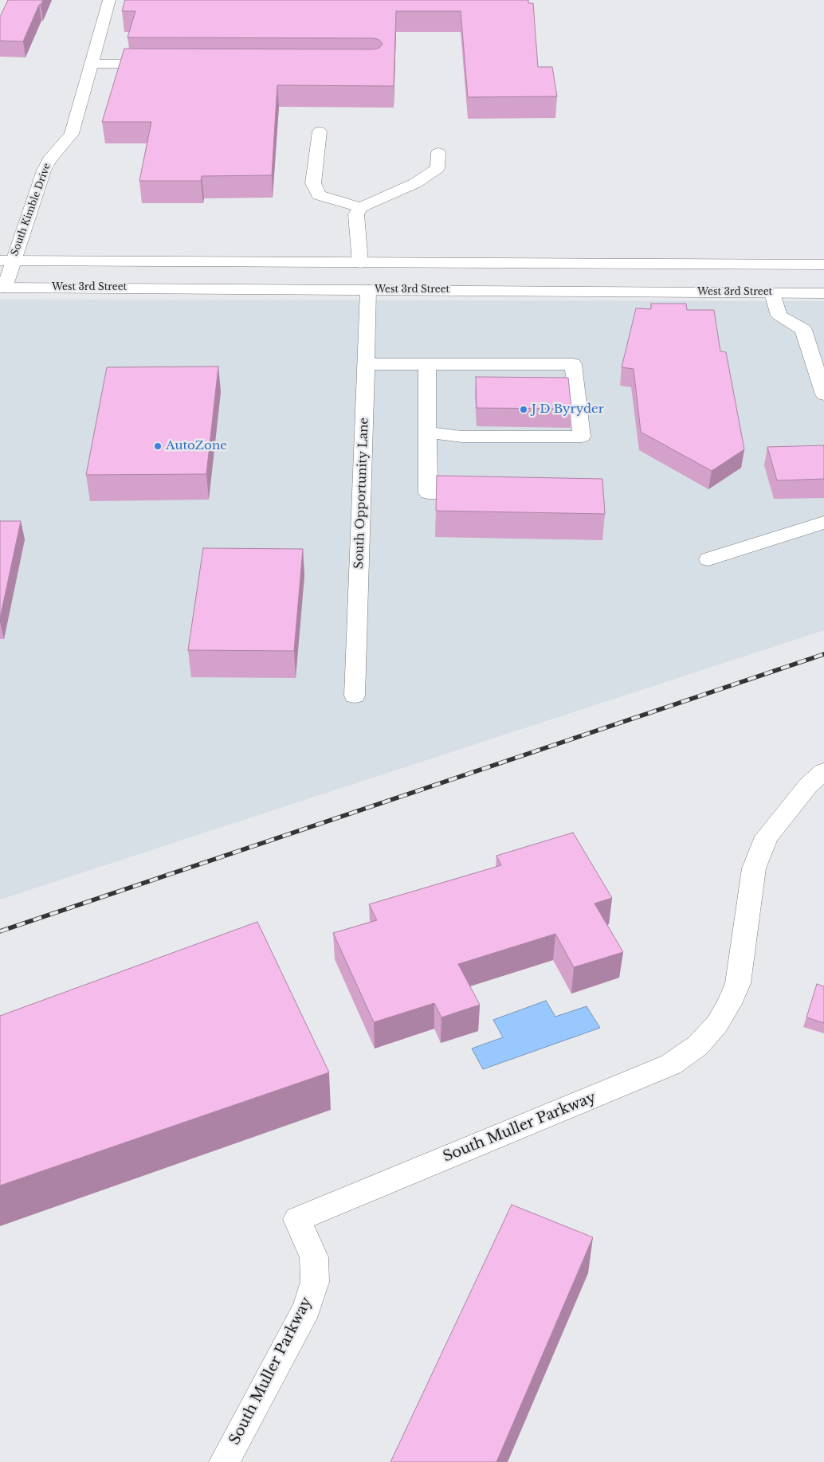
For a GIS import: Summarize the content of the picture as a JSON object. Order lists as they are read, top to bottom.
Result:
{
  "streets": {
    "street": [
      "South Kimble Drive",
      "West 3rd Street",
      "South Opportunity Lane",
      "South Muller Parkway"
    ]
  },
  "crossings": [
    ["South Kimble Drive", "West 3rd Street"],
    ["West 3rd Street", "South Opportunity Lane"]
  ],
  "places": ["J D Byryder", "AutoZone"]
}
